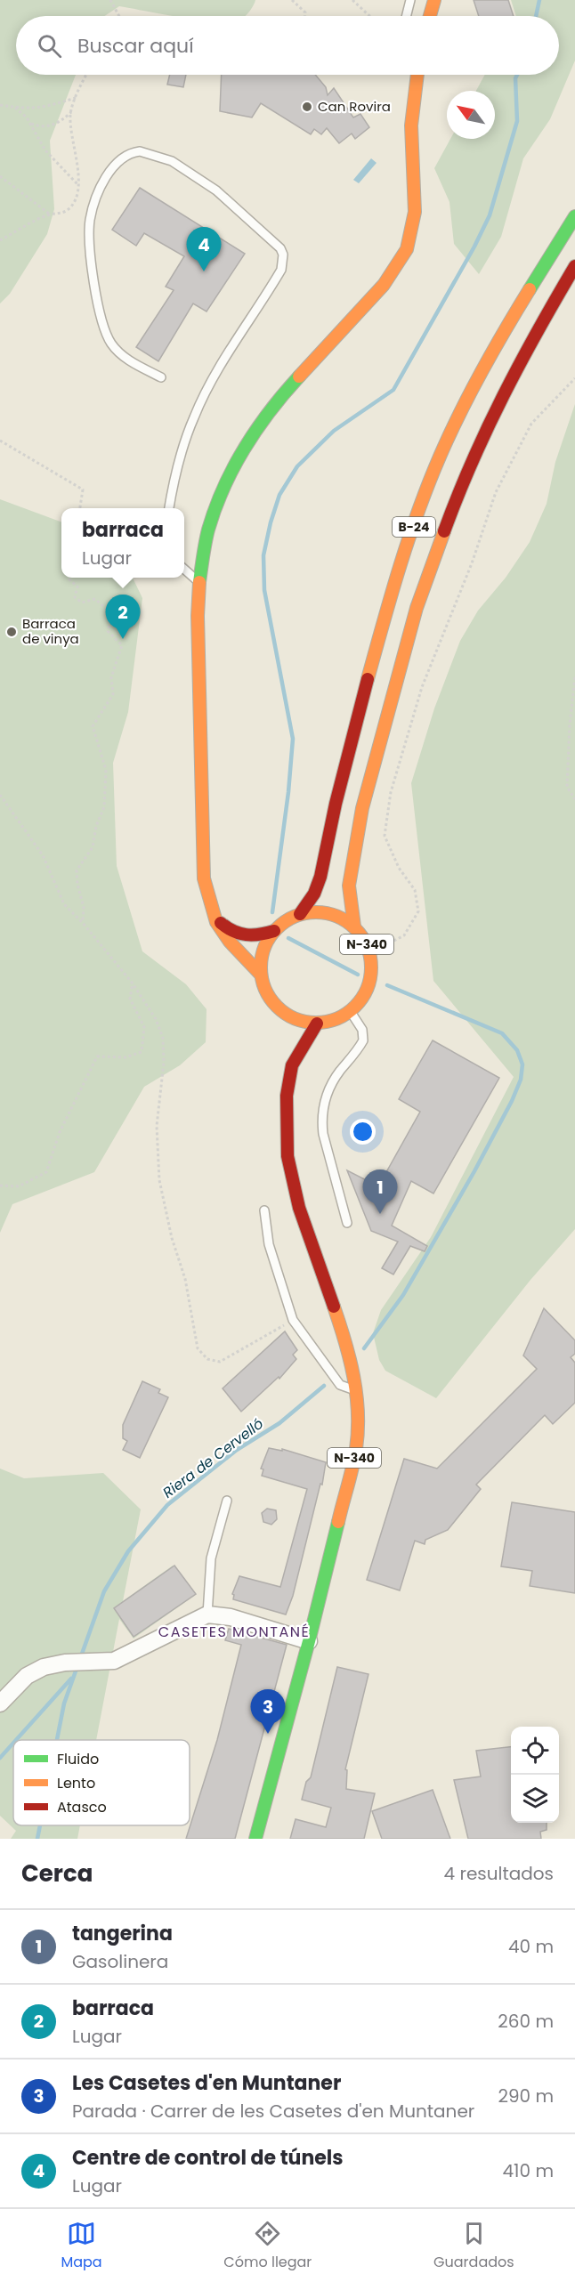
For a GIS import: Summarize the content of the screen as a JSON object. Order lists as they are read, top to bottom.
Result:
{
  "streets": {
    "main road": ["B-24", "N-340"]
  },
  "crossings": [
    ["B-24", "N-340"]
  ],
  "districts": ["CASETES MONTANÉ"],
  "water": ["Riera de Cervelló"],
  "places": ["Can Rovira", "Barraca de vinya"],
  "legend": ["Fluido", "Lento", "Atasco"],
  "north": "top left",
  "page": {
    "search": "Buscar aquí",
    "pins": [
      "4",
      "2",
      "1",
      "3"
    ],
    "popup": ["barraca", "Lugar"],
    "heading": ["Cerca", "4 resultados"],
    "list": [
      {
        "mark": "1",
        "name": "tangerina",
        "note": "Gasolinera",
        "value": "40 m"
      },
      {
        "mark": "2",
        "name": "barraca",
        "note": "Lugar",
        "value": "260 m"
      },
      {
        "mark": "3",
        "name": "Les Casetes d'en Muntaner",
        "note": "Parada · Carrer de les Casetes d'en Muntaner",
        "value": "290 m"
      },
      {
        "mark": "4",
        "name": "Centre de control de túnels",
        "note": "Lugar",
        "value": "410 m"
      }
    ],
    "nav": ["Mapa", "Cómo llegar", "Guardados"]
  }
}
